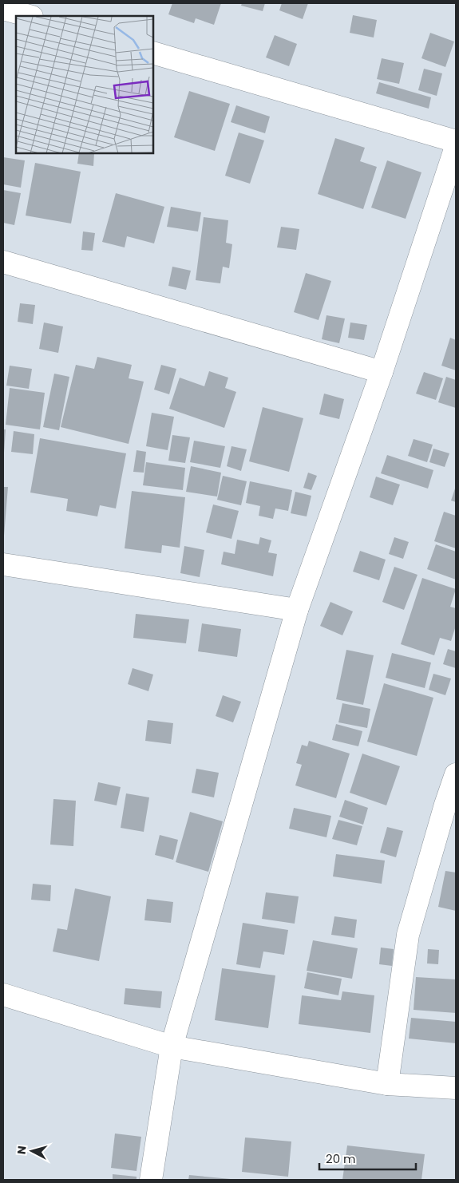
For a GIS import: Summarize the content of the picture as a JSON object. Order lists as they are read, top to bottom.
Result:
{
  "scale_bar": "20 m",
  "north": "left"
}
